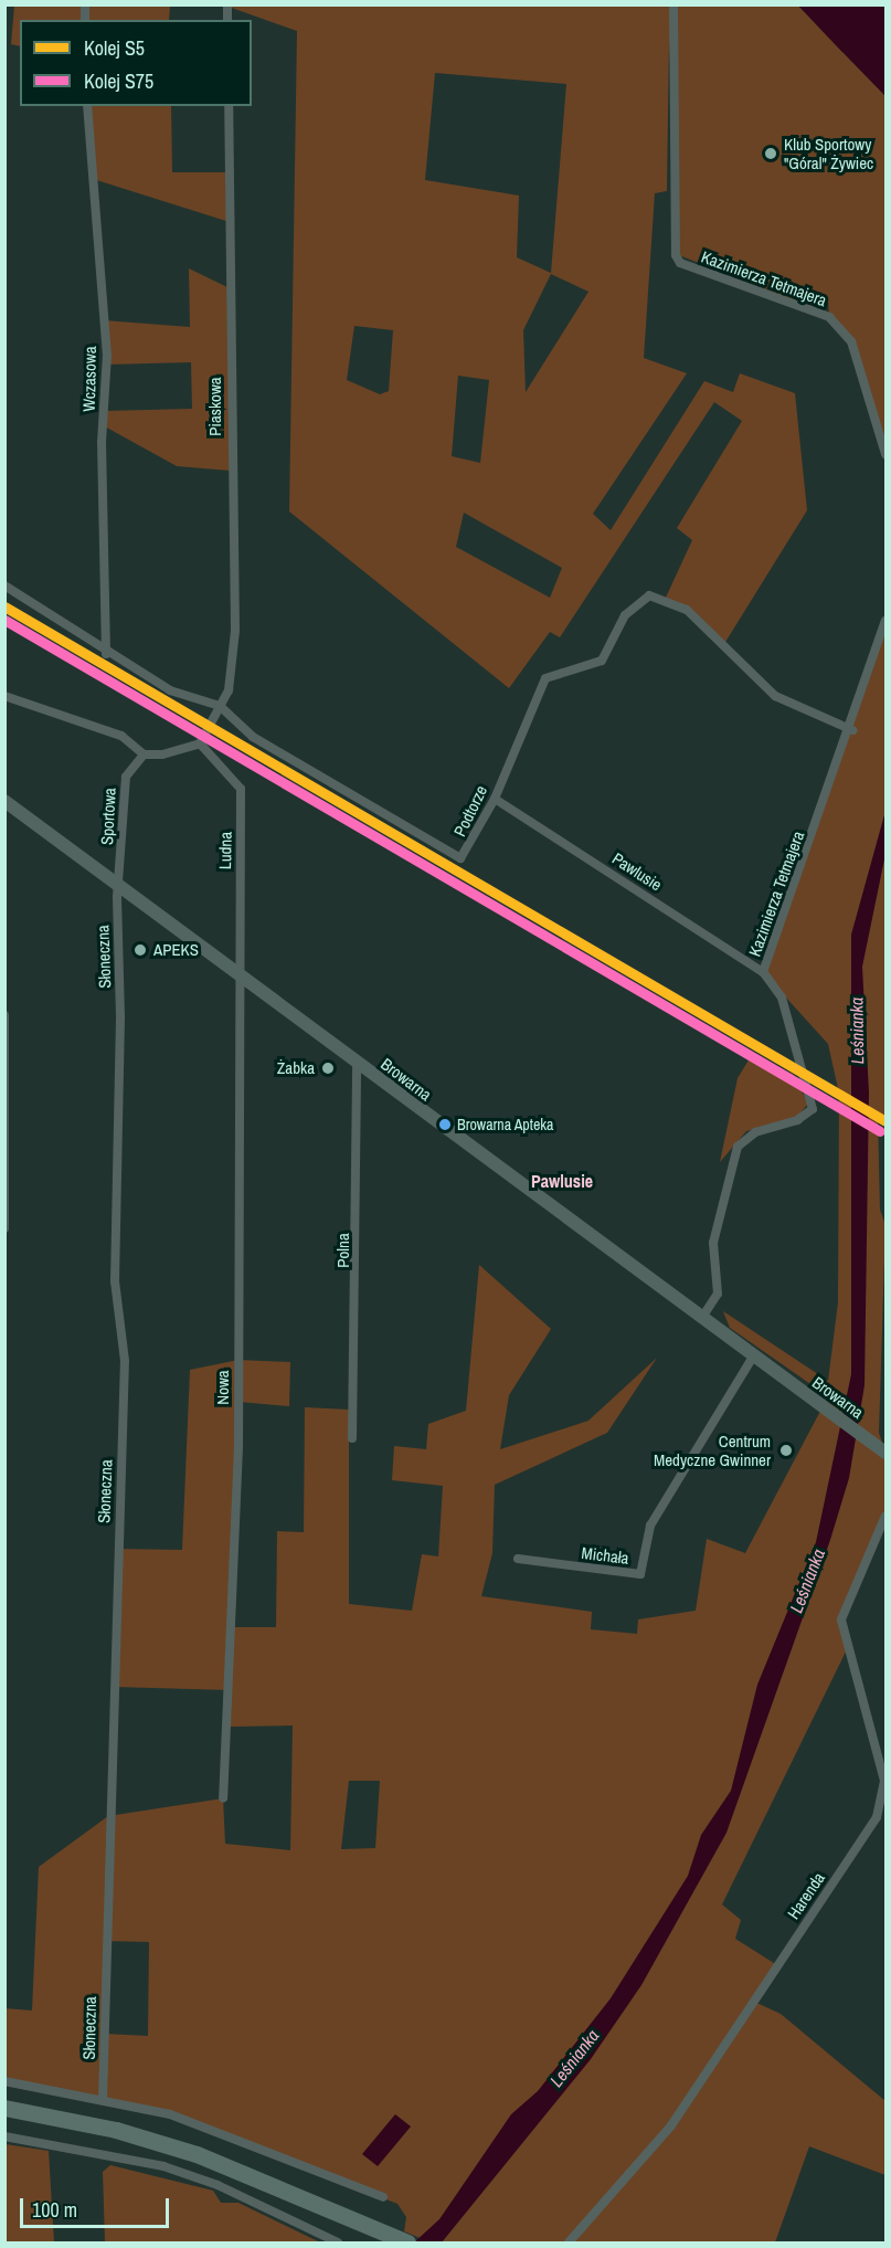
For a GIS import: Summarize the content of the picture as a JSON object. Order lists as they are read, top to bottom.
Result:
{
  "streets": {
    "street": [
      "Kazimierza Tetmajera",
      "Wczasowa",
      "Piaskowa",
      "Podtorze",
      "Sportowa",
      "Ludna",
      "Pawlusie",
      "Słoneczna",
      "Browarna",
      "Polna",
      "Nowa",
      "Michała",
      "Harenda"
    ]
  },
  "crossings": [
    ["Kazimierza Tetmajera", "Podtorze"],
    ["Kazimierza Tetmajera", "Pawlusie"],
    ["Kazimierza Tetmajera", "Browarna"],
    ["Wczasowa", "Podtorze"],
    ["Piaskowa", "Podtorze"],
    ["Podtorze", "Pawlusie"],
    ["Sportowa", "Słoneczna"],
    ["Sportowa", "Browarna"],
    ["Ludna", "Browarna"],
    ["Ludna", "Nowa"],
    ["Słoneczna", "Browarna"],
    ["Browarna", "Polna"],
    ["Browarna", "Nowa"],
    ["Browarna", "Michała"]
  ],
  "districts": ["Pawlusie"],
  "water": ["Leśnianka"],
  "places": [
    "Klub Sportowy \"Góral\" Żywiec",
    "APEKS",
    "Żabka",
    "Browarna Apteka",
    "Centrum Medyczne Gwinner"
  ],
  "lines": ["rail line S5", "rail line S75"],
  "legend": ["Kolej S5", "Kolej S75"],
  "scale_bar": "100 m"
}
